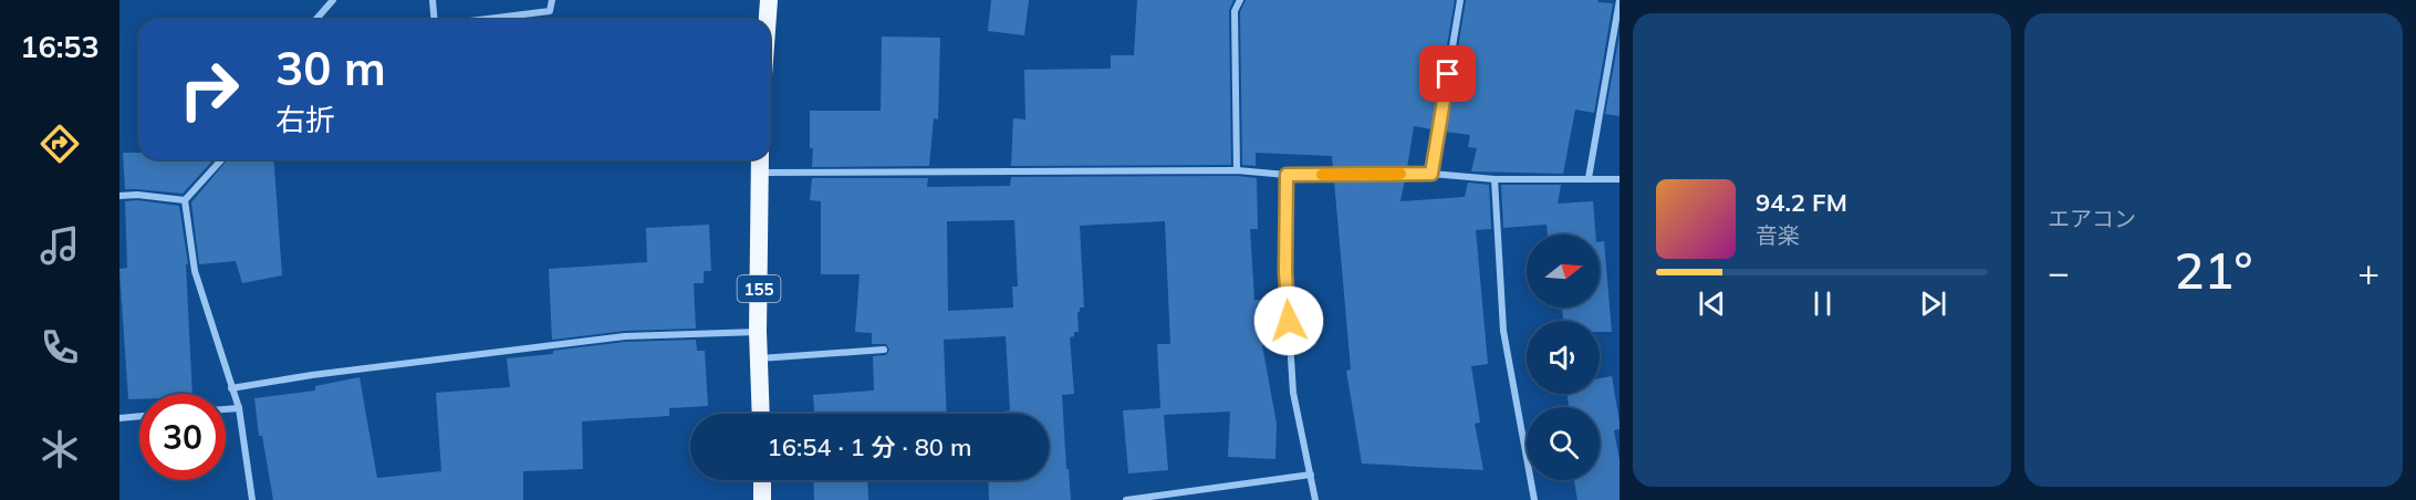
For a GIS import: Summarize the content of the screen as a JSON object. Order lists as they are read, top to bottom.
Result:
{
  "streets": {
    "highway": ["155"]
  },
  "north": "right",
  "page": {
    "tabs": "16:53",
    "tile": "エアコン",
    "turn": ["30 m", "右折"],
    "song": ["94.2 FM", "音楽"],
    "heat": ["−", "21°", "+"],
    "limit": "30",
    "trip": "16:54 · 1 分 · 80 m"
  }
}
